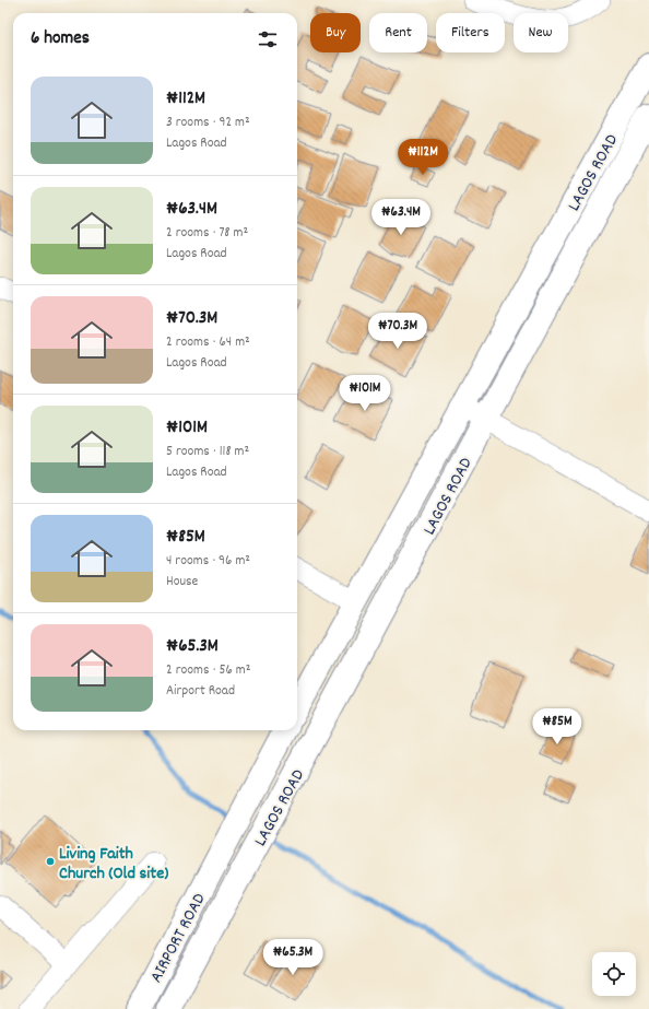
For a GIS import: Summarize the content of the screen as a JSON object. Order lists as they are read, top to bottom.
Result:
{
  "streets": {
    "main road": ["LAGOS ROAD", "AIRPORT ROAD"]
  },
  "crossings": [
    ["LAGOS ROAD", "AIRPORT ROAD"]
  ],
  "places": ["Living Faith Church (Old site)"],
  "page": {
    "chip": [
      "Buy",
      "Rent",
      "Filters",
      "New"
    ],
    "heading": "6 homes",
    "list": [
      {
        "name": "₦112M",
        "note": "3 rooms · 92 m² · Lagos Road"
      },
      {
        "name": "₦63.4M",
        "note": "2 rooms · 78 m² · Lagos Road"
      },
      {
        "name": "₦70.3M",
        "note": "2 rooms · 64 m² · Lagos Road"
      },
      {
        "name": "₦101M",
        "note": "5 rooms · 118 m² · Lagos Road"
      },
      {
        "name": "₦85M",
        "note": "4 rooms · 96 m² · House"
      },
      {
        "name": "₦65.3M",
        "note": "2 rooms · 56 m² · Airport Road"
      }
    ],
    "price": [
      "₦112M",
      "₦63.4M",
      "₦70.3M",
      "₦101M",
      "₦85M",
      "₦65.3M"
    ]
  }
}
